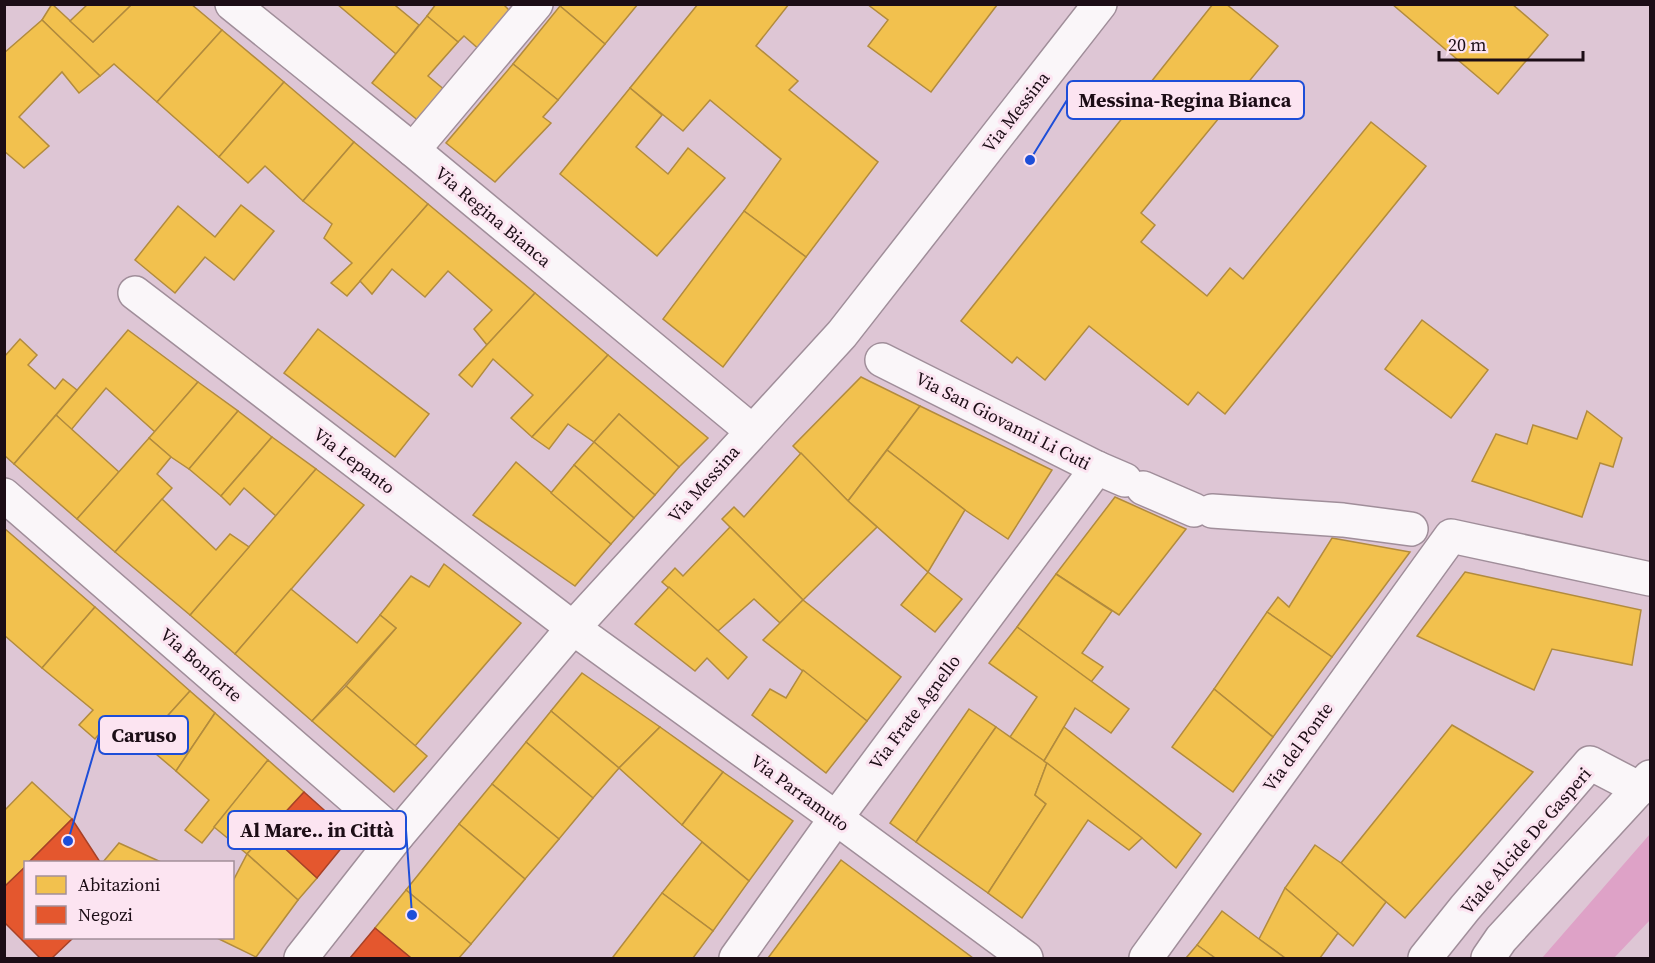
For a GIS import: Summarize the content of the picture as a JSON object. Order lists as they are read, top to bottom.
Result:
{
  "streets": {
    "street": [
      "Via Messina",
      "Via Regina Bianca",
      "Via San Giovanni Li Cuti",
      "Via Lepanto",
      "Via Bonforte",
      "Via Frate Agnello",
      "Via del Ponte",
      "Via Parramuto",
      "Viale Alcide De Gasperi"
    ]
  },
  "crossings": [
    ["Via Messina", "Via Regina Bianca"],
    ["Via Messina", "Via Lepanto"],
    ["Via Messina", "Via Bonforte"],
    ["Via Messina", "Via Parramuto"],
    ["Via San Giovanni Li Cuti", "Via Frate Agnello"],
    ["Via Lepanto", "Via Parramuto"],
    ["Via Frate Agnello", "Via Parramuto"]
  ],
  "places": ["Messina-Regina Bianca", "Caruso", "Al Mare.. in Città"],
  "legend": ["Abitazioni", "Negozi"],
  "scale_bar": "20 m"
}
